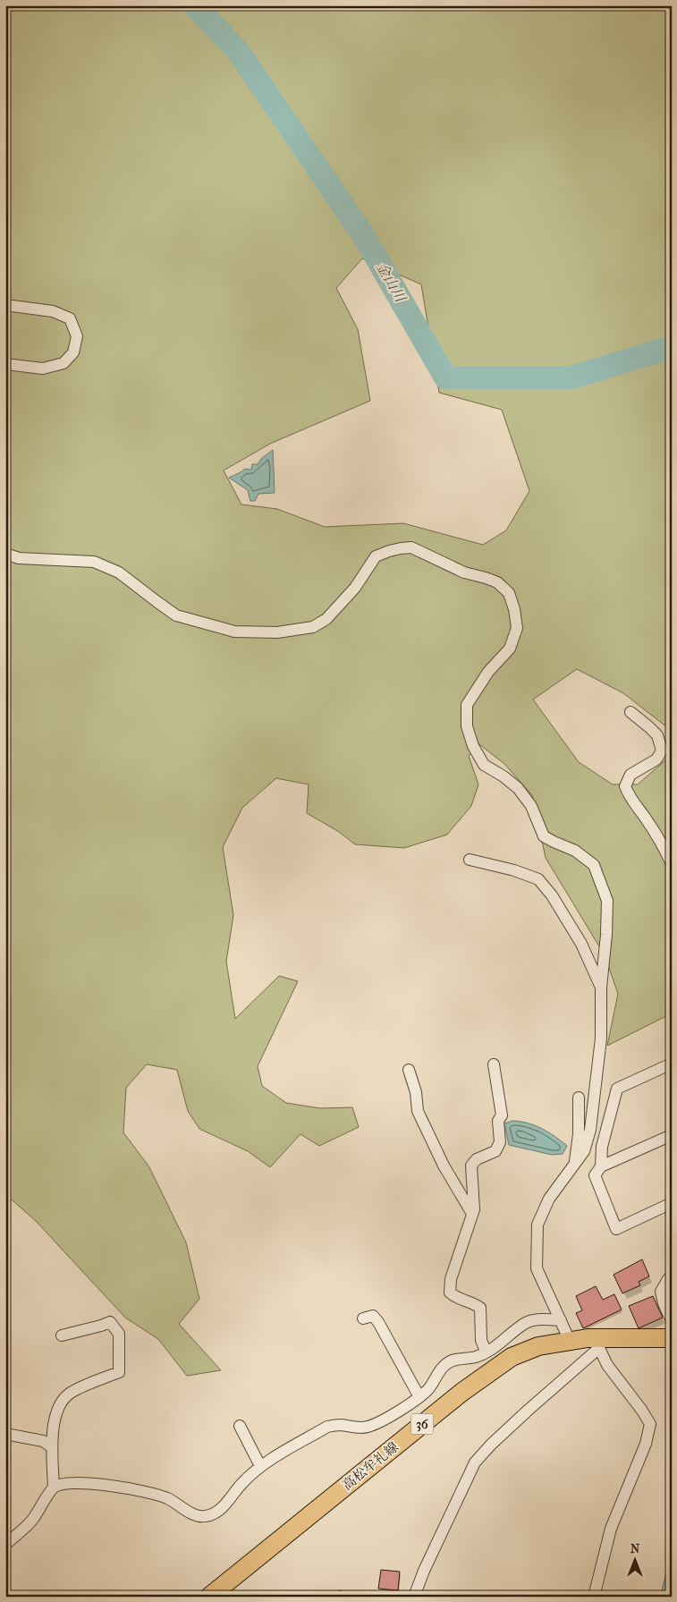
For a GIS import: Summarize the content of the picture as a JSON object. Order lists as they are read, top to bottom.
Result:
{
  "streets": {
    "main road": ["36", "高松牟礼線"]
  },
  "water": ["金山川"],
  "north": "top"
}
